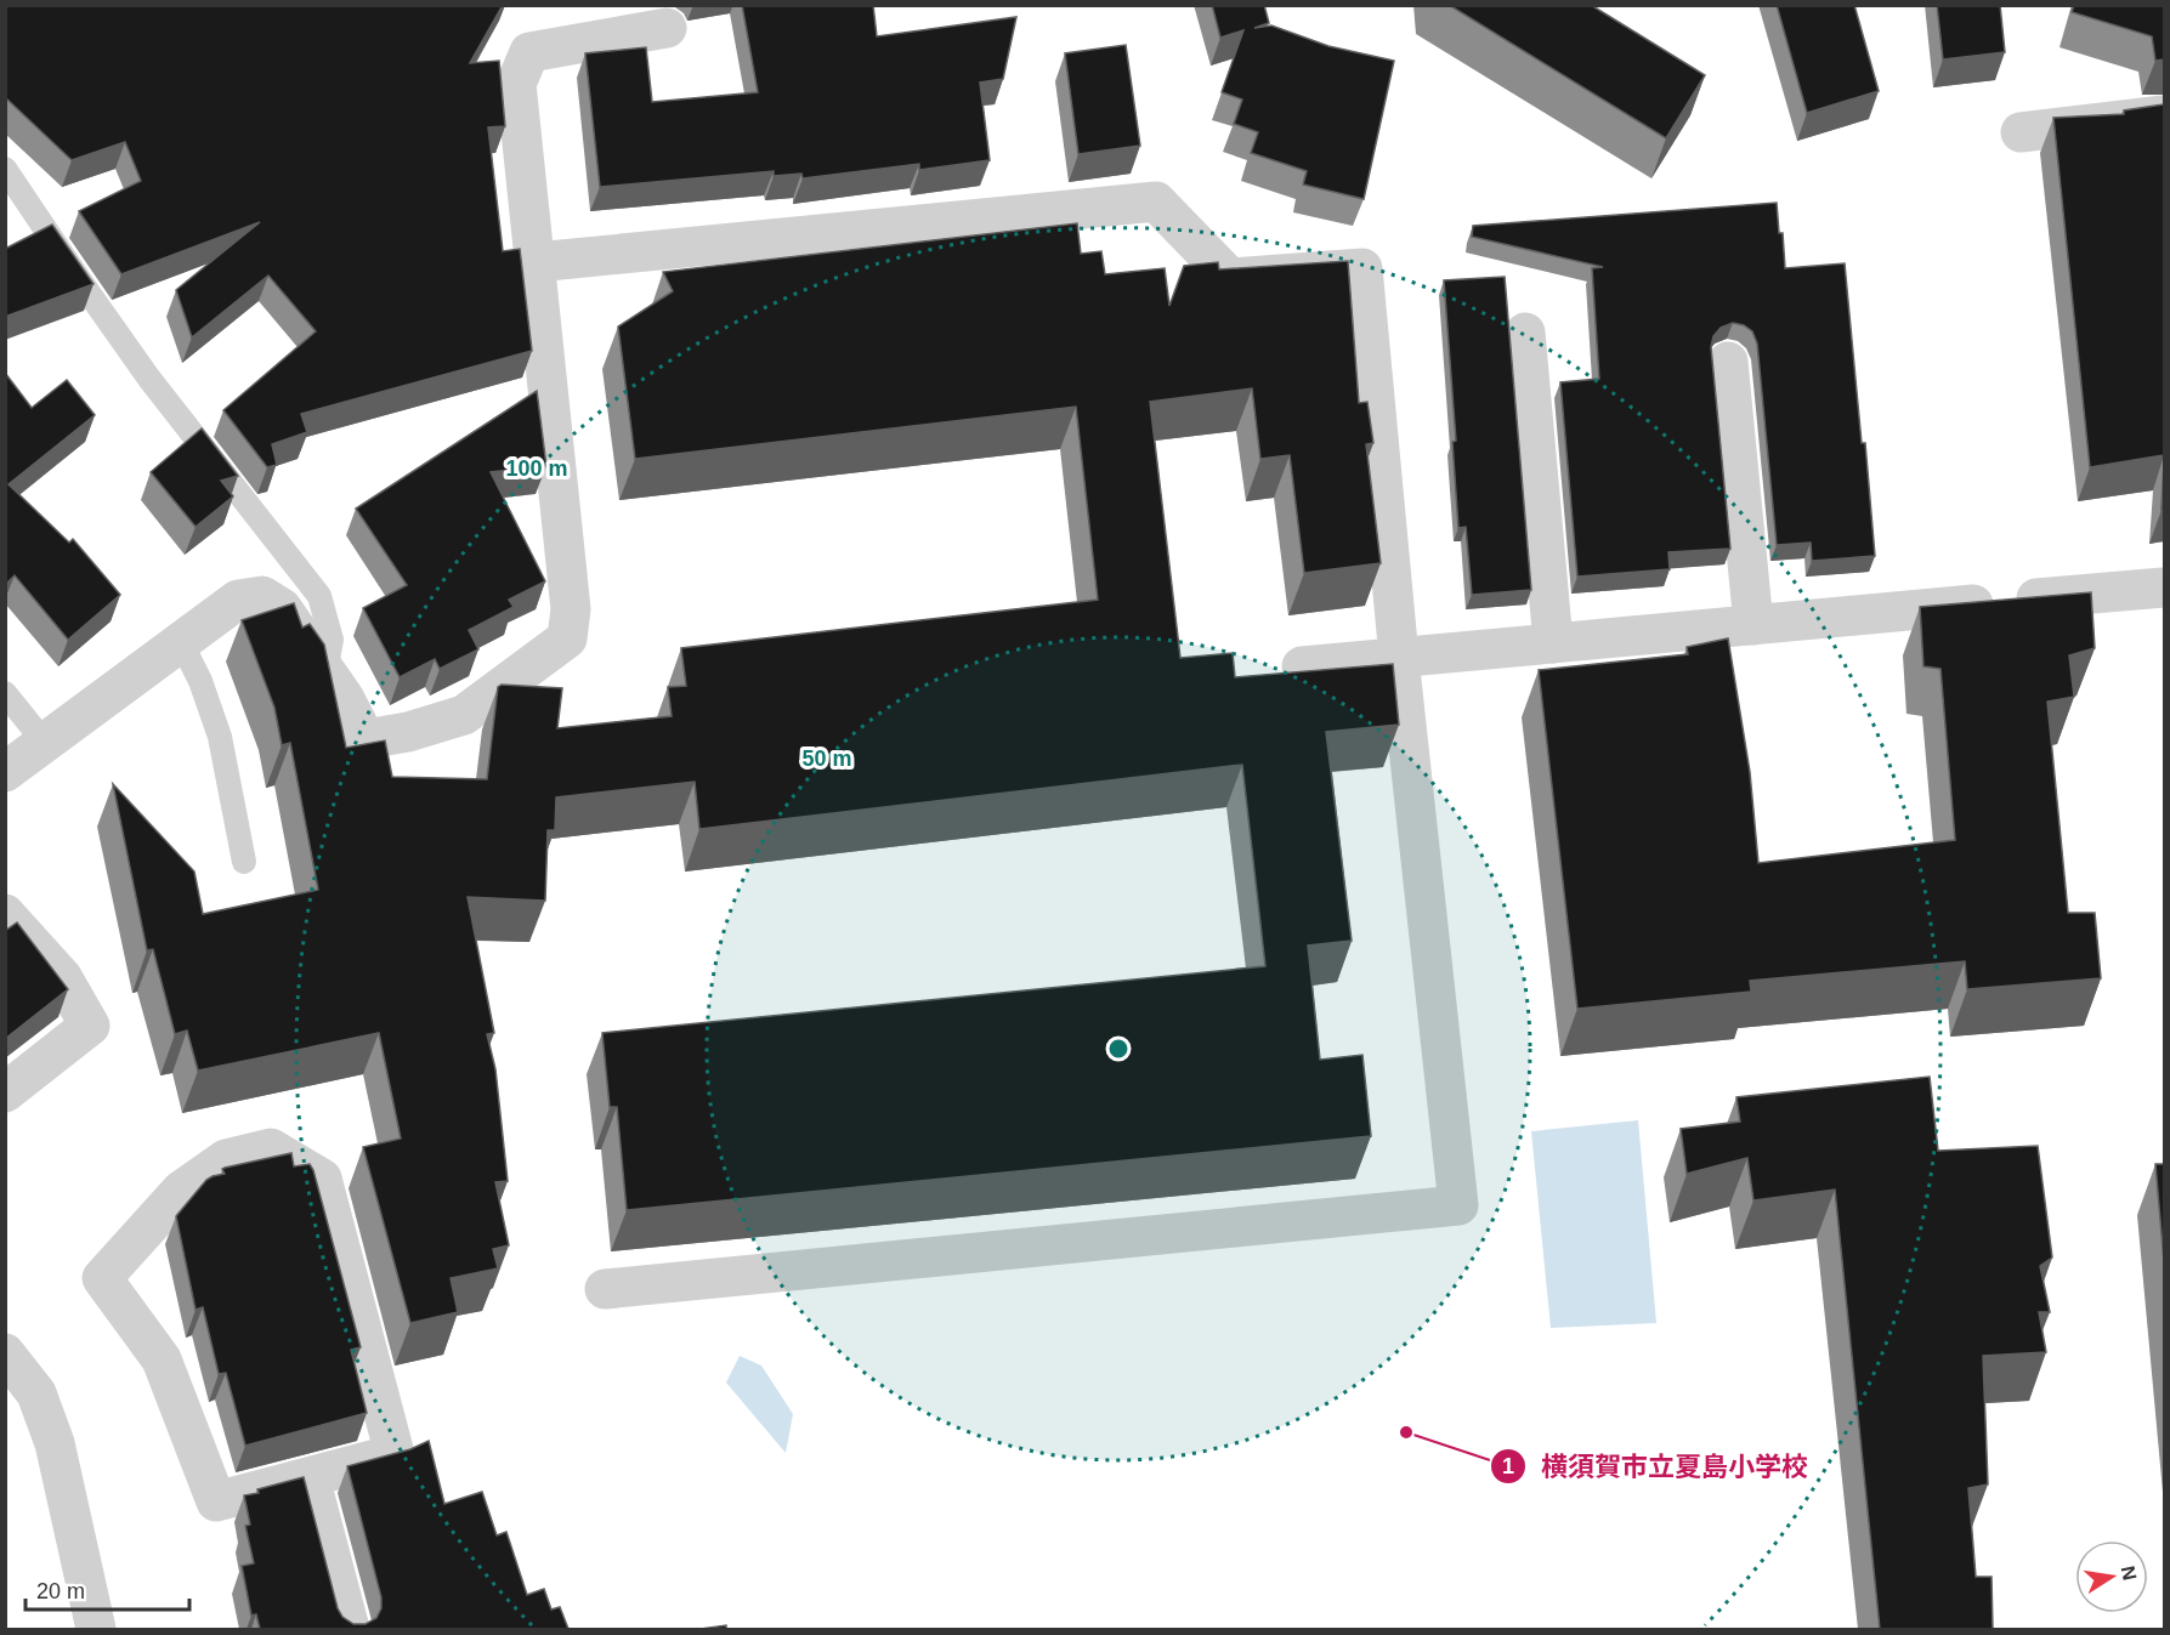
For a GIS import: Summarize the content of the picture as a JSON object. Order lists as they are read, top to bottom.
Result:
{
  "places": ["横須賀市立夏島小学校"],
  "scale_bar": "20 m",
  "north": "right",
  "rings": ["100 m", "50 m"]
}
